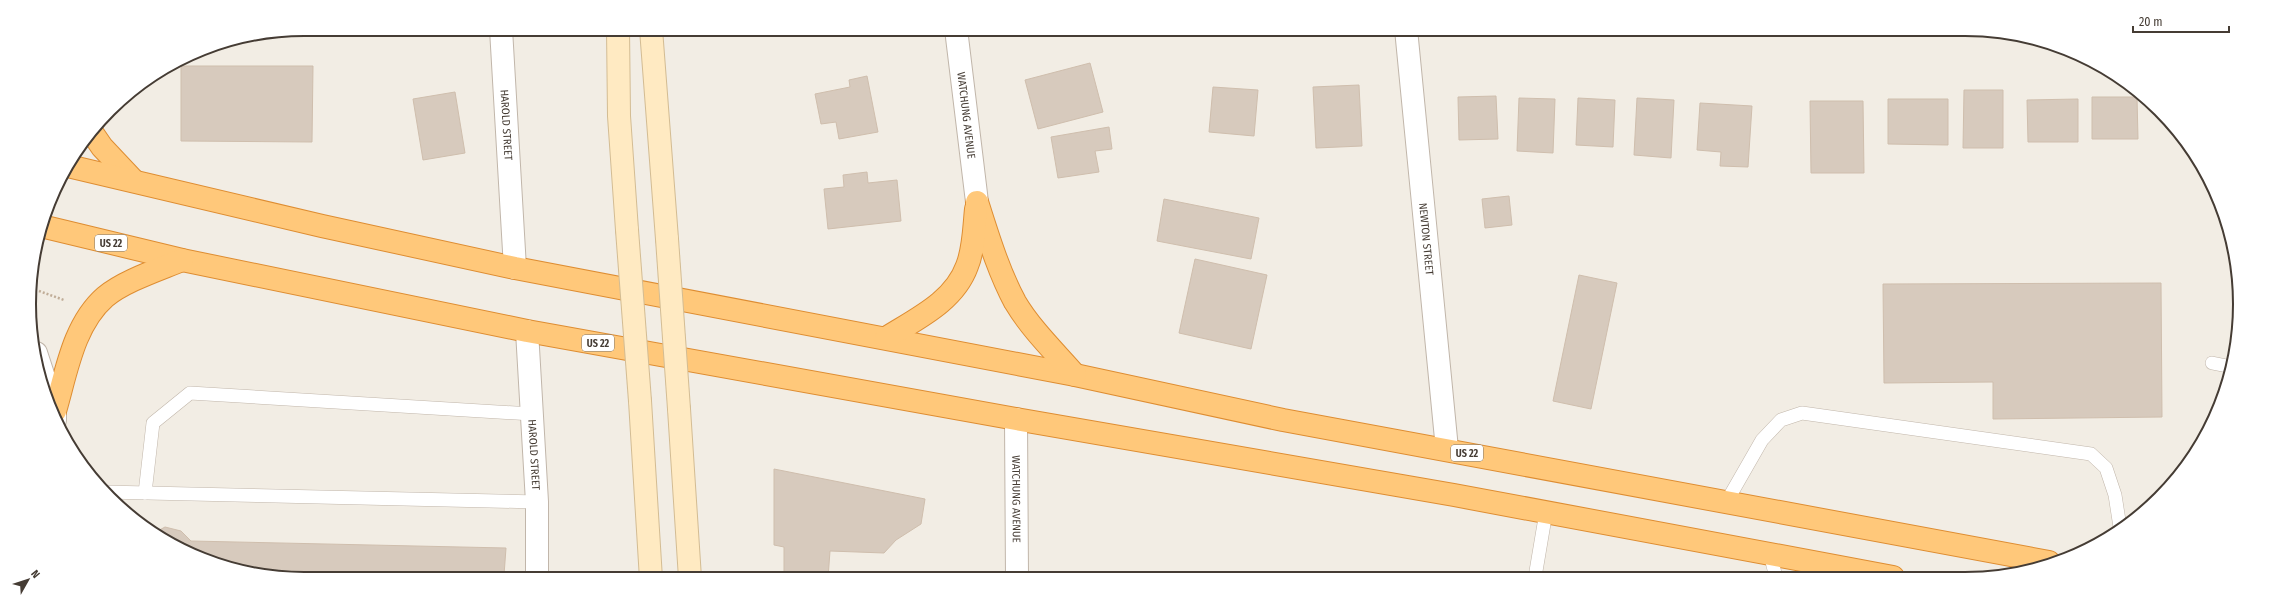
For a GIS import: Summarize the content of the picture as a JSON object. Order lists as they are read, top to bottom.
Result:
{
  "streets": {
    "highway": ["US 22"],
    "street": ["WATCHUNG AVENUE", "HAROLD STREET", "NEWTON STREET"]
  },
  "crossings": [
    ["WATCHUNG AVENUE", "US 22"],
    ["HAROLD STREET", "US 22"],
    ["NEWTON STREET", "US 22"]
  ],
  "scale_bar": "20 m",
  "north": "top right"
}
